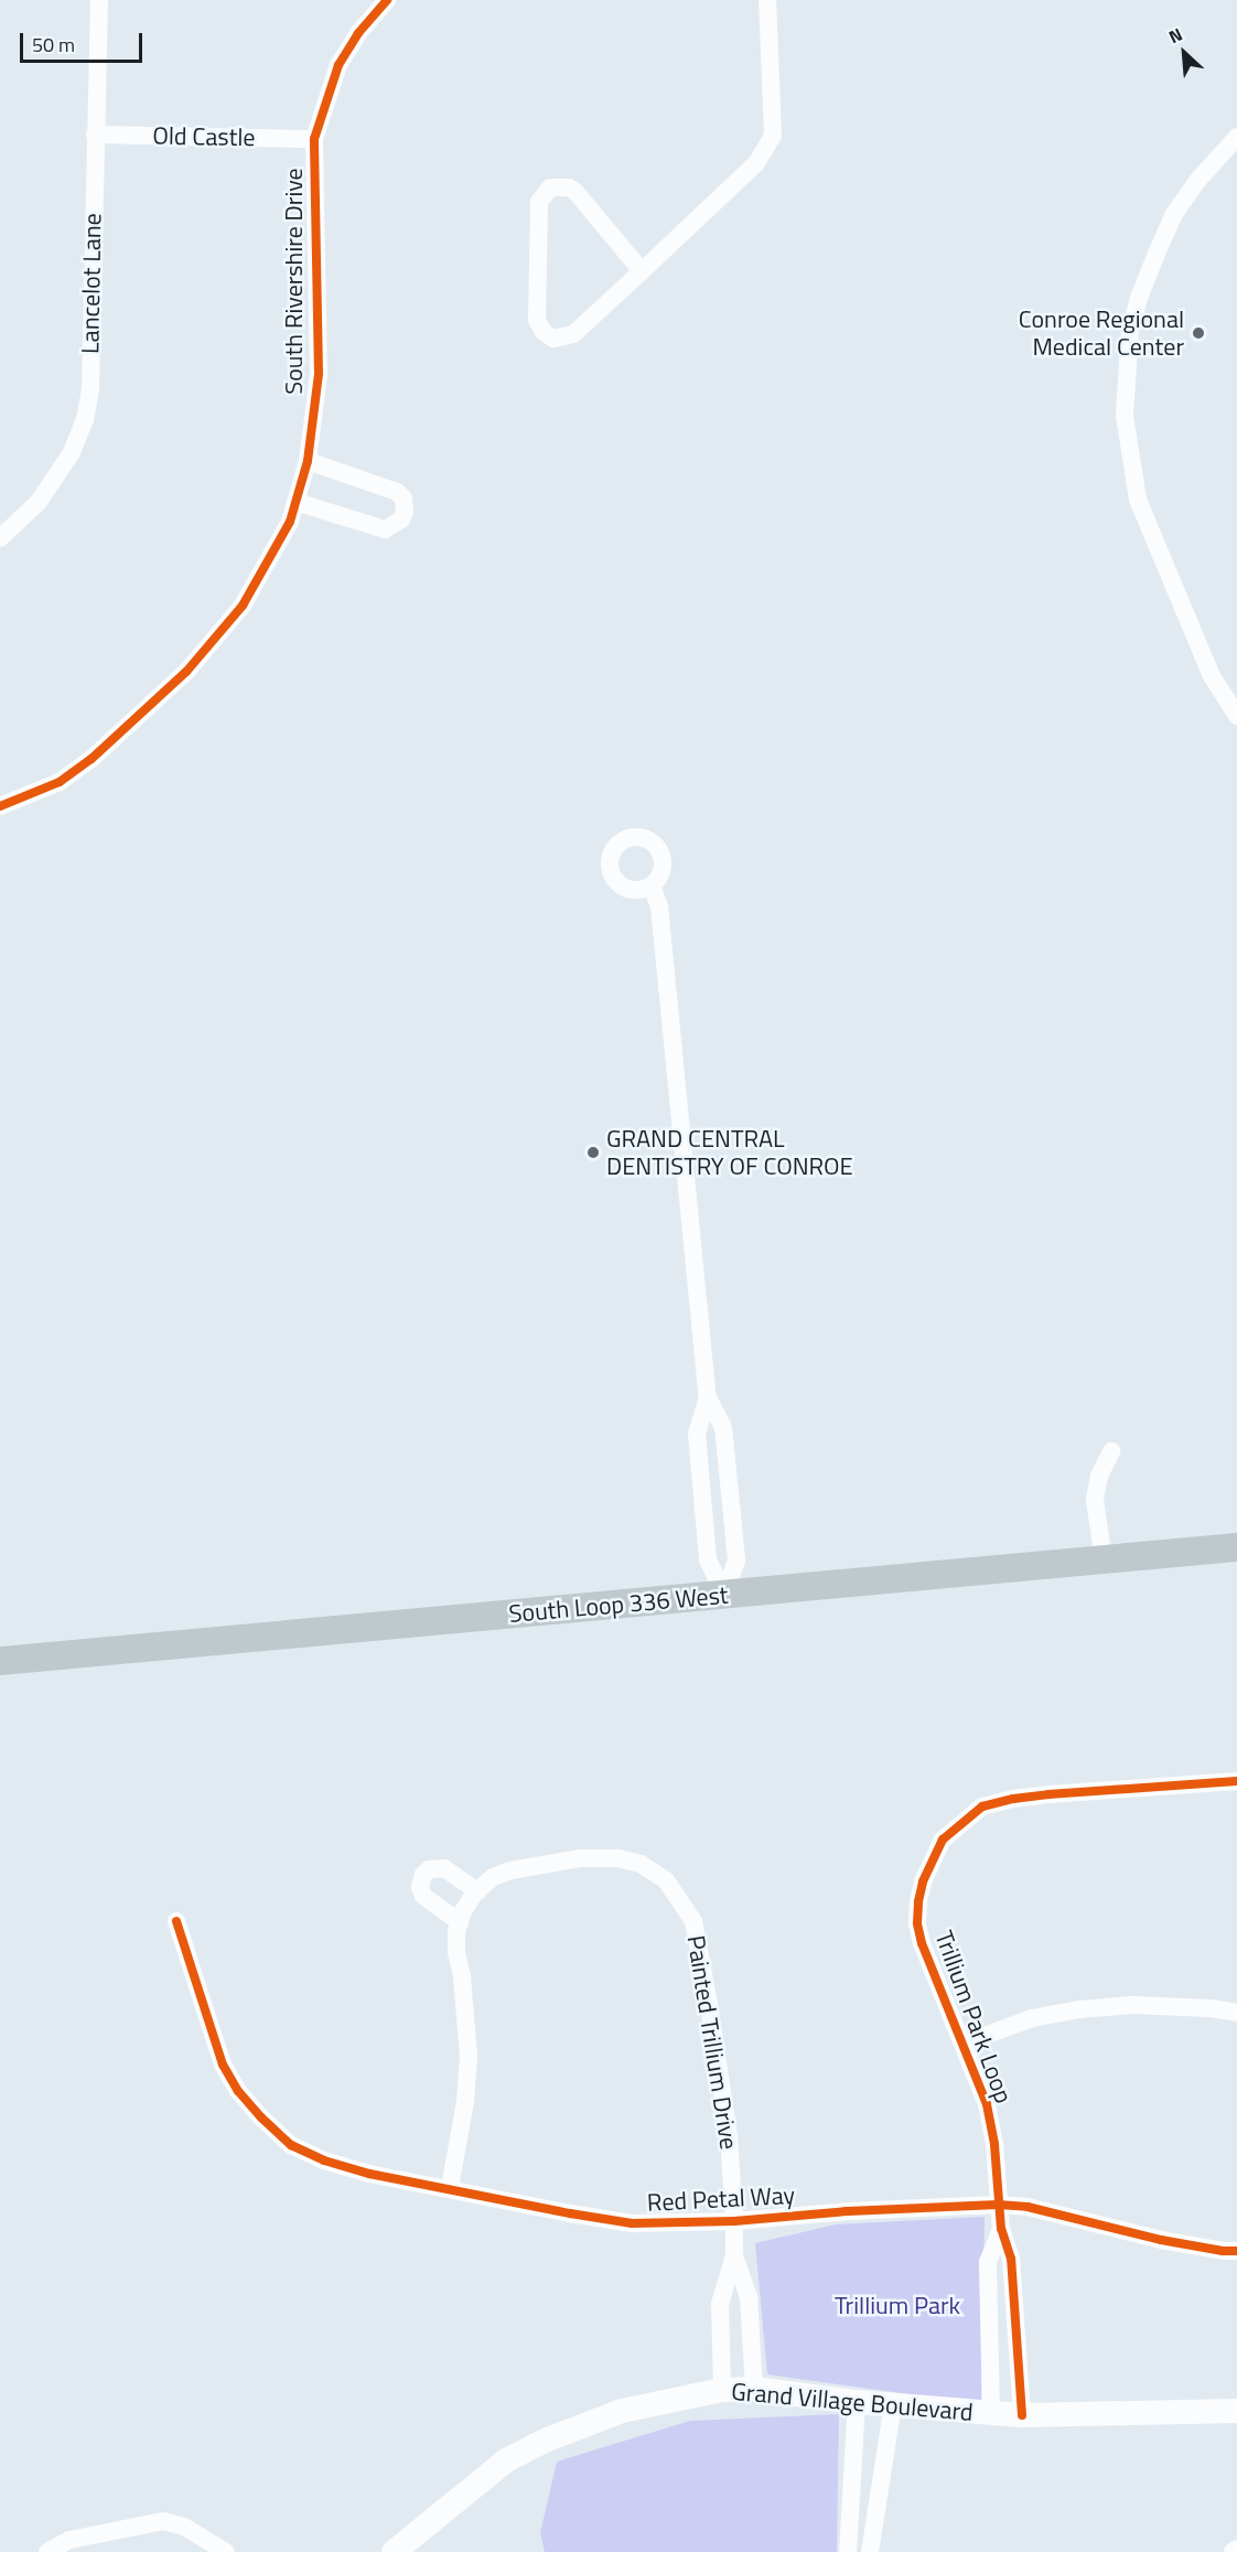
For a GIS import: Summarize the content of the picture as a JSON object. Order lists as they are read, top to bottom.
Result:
{
  "streets": {
    "main road": ["South Loop 336 West"],
    "street": [
      "Old Castle",
      "South Rivershire Drive",
      "Lancelot Lane",
      "Trillium Park Loop",
      "Painted Trillium Drive",
      "Red Petal Way",
      "Grand Village Boulevard"
    ]
  },
  "crossings": [
    ["Old Castle", "South Rivershire Drive"],
    ["Old Castle", "Lancelot Lane"],
    ["Trillium Park Loop", "Red Petal Way"],
    ["Trillium Park Loop", "Grand Village Boulevard"],
    ["Painted Trillium Drive", "Red Petal Way"],
    ["Painted Trillium Drive", "Grand Village Boulevard"]
  ],
  "parks": ["Trillium Park"],
  "places": ["Conroe Regional Medical Center", "GRAND CENTRAL DENTISTRY OF CONROE"],
  "scale_bar": "50 m",
  "north": "top left"
}
